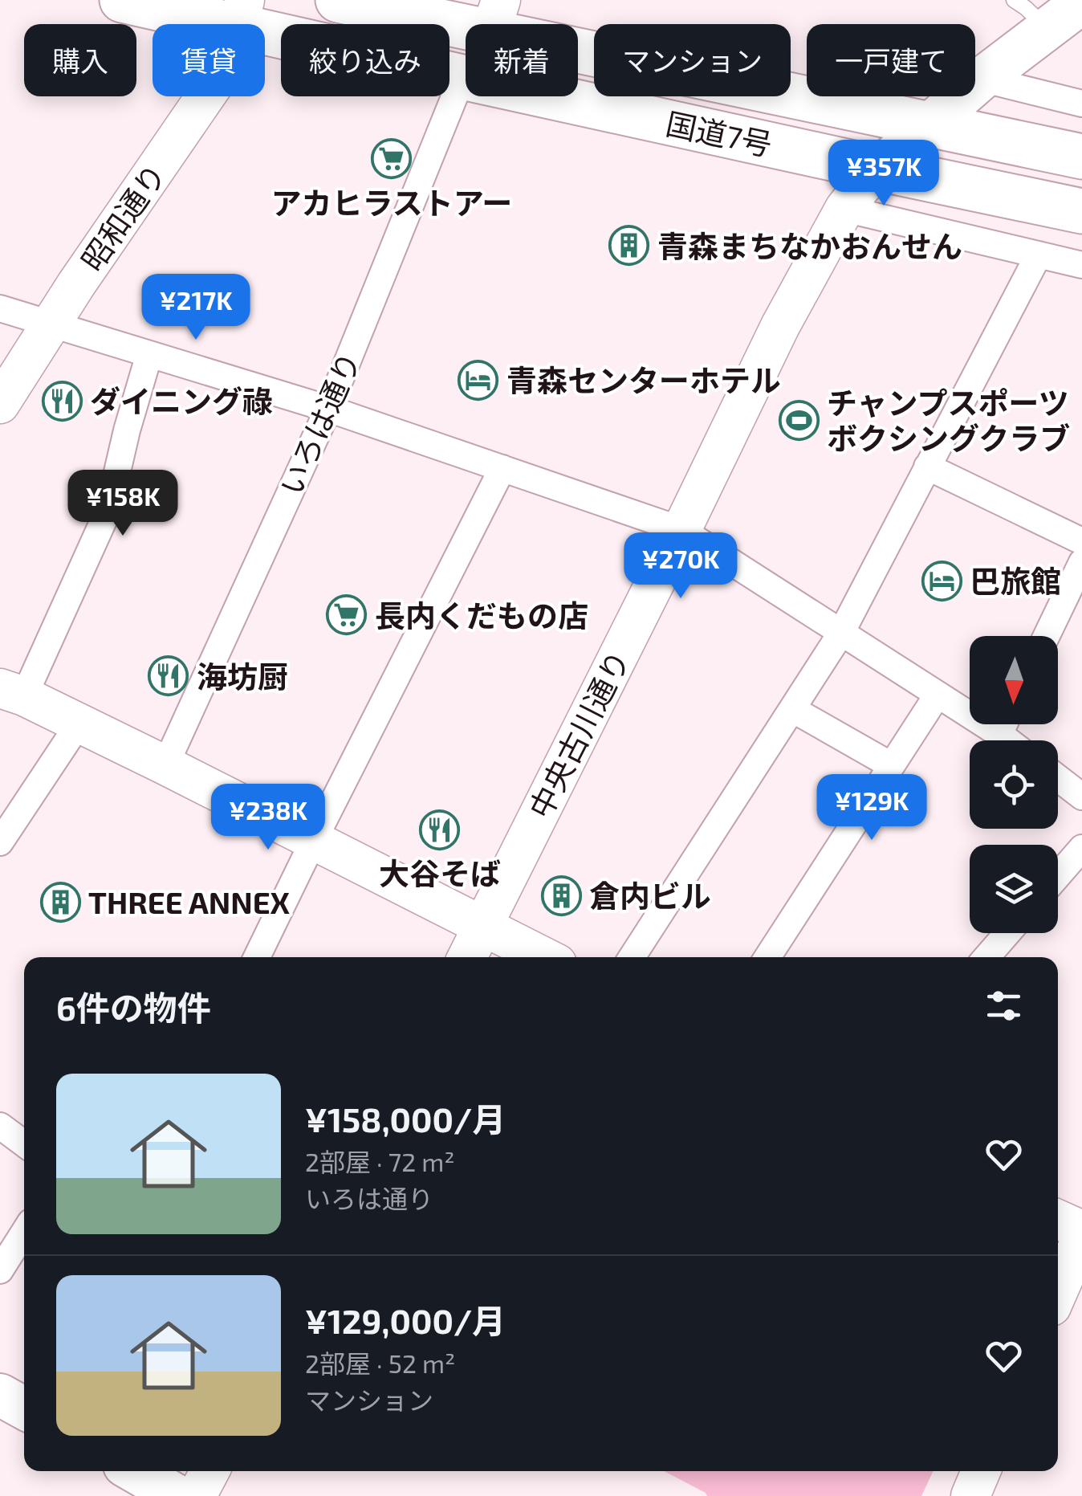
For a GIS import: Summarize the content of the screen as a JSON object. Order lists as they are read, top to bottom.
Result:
{
  "streets": {
    "highway": ["国道7号"],
    "street": ["昭和通り", "いろは通り", "中央古川通り"]
  },
  "crossings": [
    ["国道7号", "昭和通り"],
    ["国道7号", "いろは通り"],
    ["国道7号", "中央古川通り"]
  ],
  "places": {
    "supermarket": ["アカヒラストアー", "長内くだもの店"],
    "building": ["青森まちなかおんせん", "倉内ビル", "THREE ANNEX"],
    "hotel": ["青森センターホテル", "巴旅館"],
    "restaurant": ["ダイニング祿", "海坊厨", "大谷そば"],
    "sports": ["チャンプスポーツ ボクシングクラブ"]
  },
  "north": "bottom",
  "page": {
    "chip": [
      "購入",
      "賃貸",
      "絞り込み",
      "新着",
      "マンション",
      "一戸建て"
    ],
    "price": [
      "¥357K",
      "¥217K",
      "¥158K",
      "¥270K",
      "¥129K",
      "¥238K"
    ],
    "heading": "6件の物件",
    "list": [
      {
        "name": "¥158,000/月",
        "note": "2部屋 · 72 m² · いろは通り"
      },
      {
        "name": "¥129,000/月",
        "note": "2部屋 · 52 m² · マンション"
      }
    ]
  }
}
